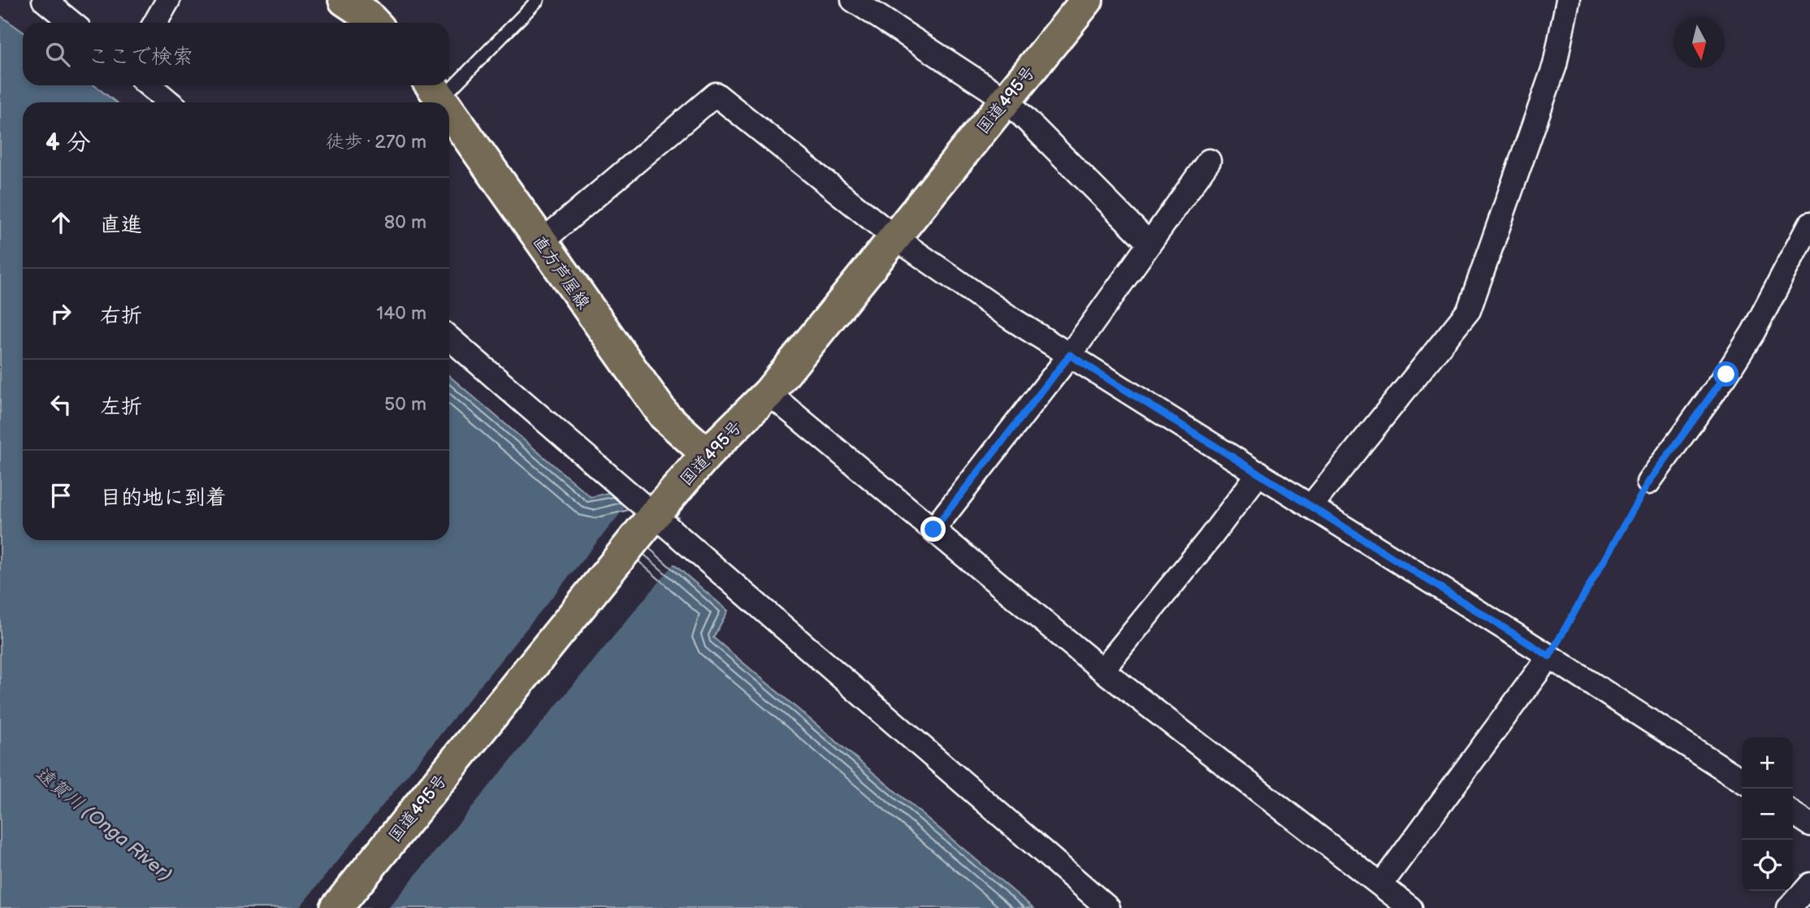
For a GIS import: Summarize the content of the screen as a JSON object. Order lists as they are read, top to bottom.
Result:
{
  "streets": {
    "main road": ["国道495号", "直方芦屋線"]
  },
  "crossings": [
    ["国道495号", "直方芦屋線"]
  ],
  "water": ["遠賀川 (Onga River)"],
  "north": "bottom",
  "page": {
    "search": "ここで検索",
    "heading": ["4 分", "徒歩 · 270 m"],
    "list": [
      ["直進", "80 m"],
      ["右折", "140 m"],
      ["左折", "50 m"],
      "目的地に到着"
    ],
    "map_buttons": ["+", "−"]
  }
}
